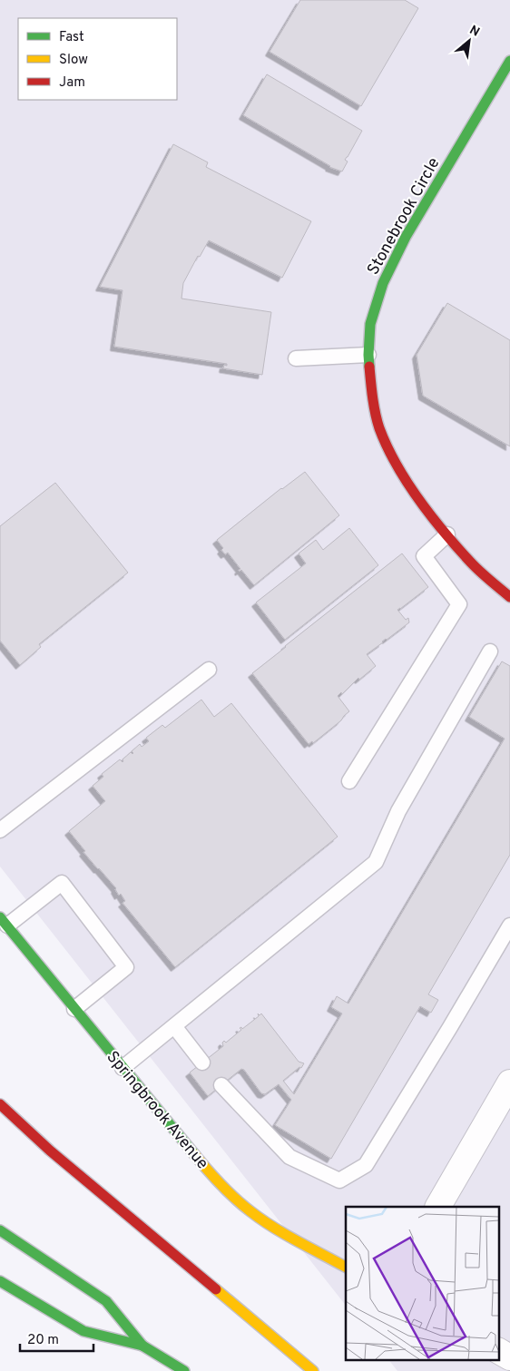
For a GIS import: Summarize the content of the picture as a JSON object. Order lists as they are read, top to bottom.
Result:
{
  "streets": {
    "main road": ["Stonebrook Circle", "Springbrook Avenue"]
  },
  "legend": ["Fast", "Slow", "Jam"],
  "scale_bar": "20 m",
  "north": "top right"
}
